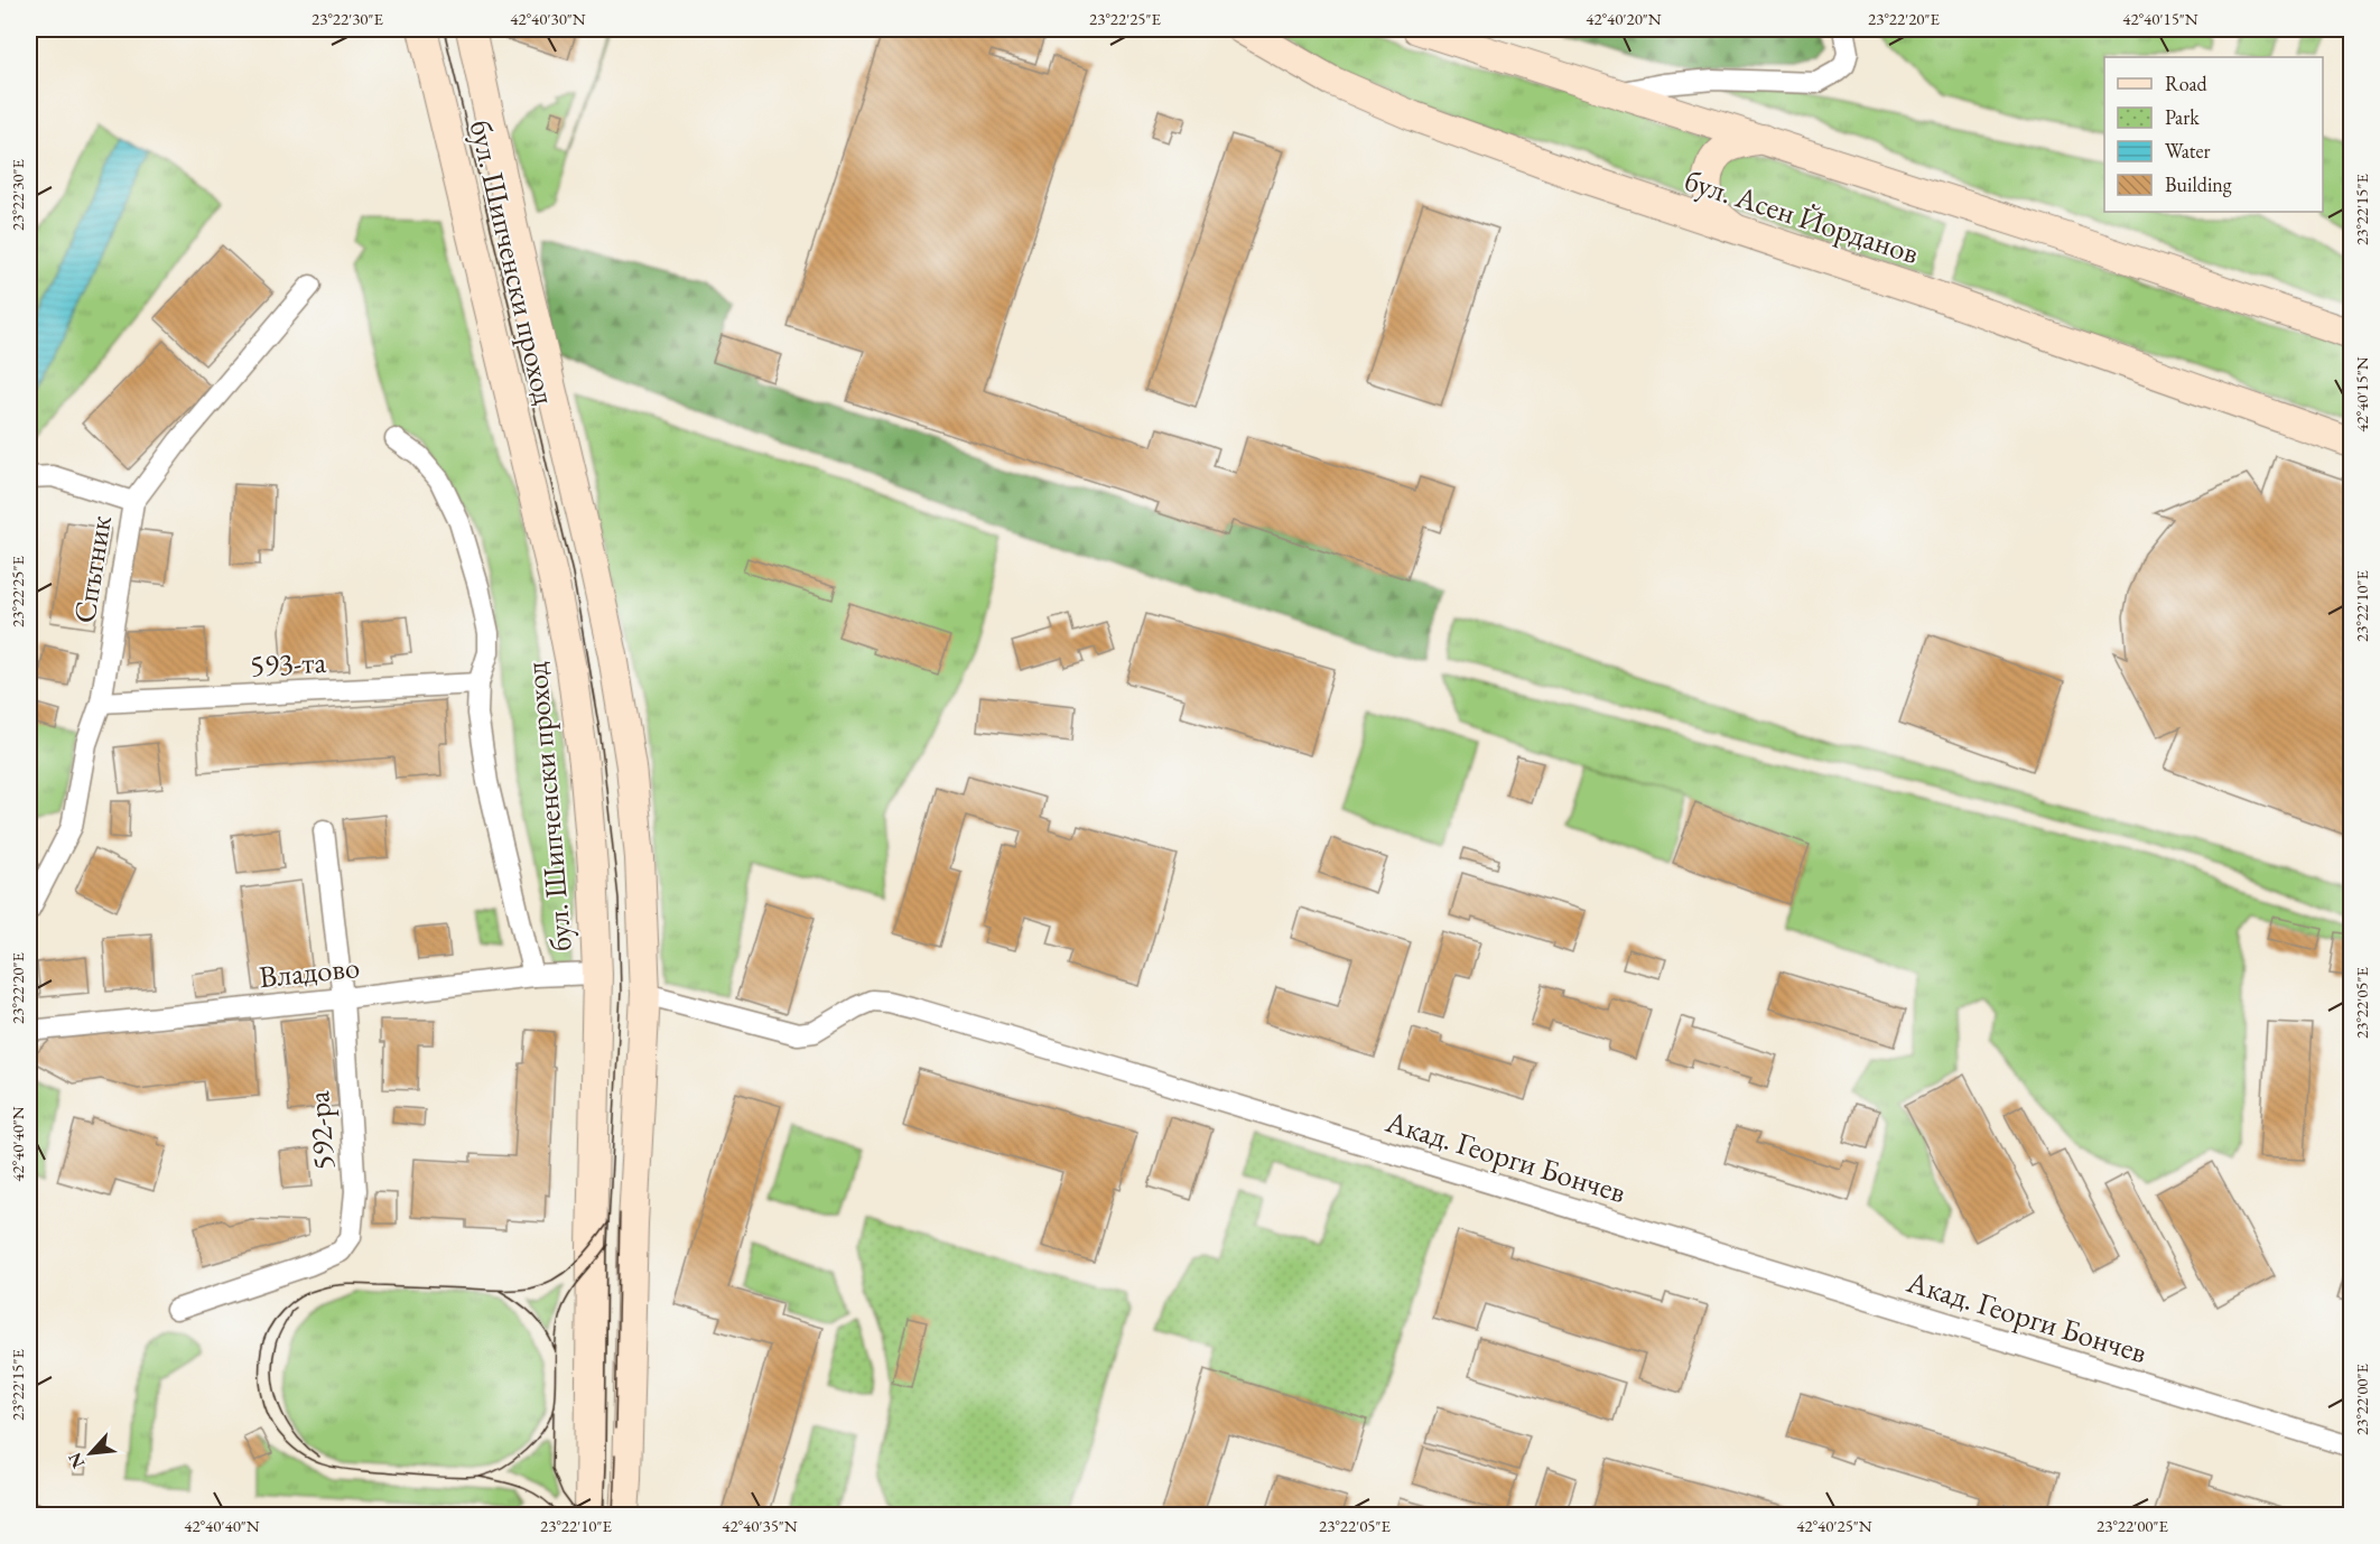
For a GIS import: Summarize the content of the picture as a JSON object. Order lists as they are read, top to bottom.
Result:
{
  "streets": {
    "main road": ["бул. Асен Йорданов", "бул. Шипченски проход"],
    "street": [
      "Спътник",
      "593-та",
      "Владово",
      "592-ра",
      "Акад. Георги Бончев"
    ]
  },
  "crossings": [
    ["бул. Шипченски проход", "Владово"],
    ["бул. Шипченски проход", "Акад. Георги Бончев"],
    ["Спътник", "593-та"],
    ["Владово", "592-ра"]
  ],
  "legend": [
    "Road",
    "Park",
    "Water",
    "Building"
  ],
  "north": "bottom left",
  "coordinates": [
    "23°22'30\"E",
    "42°40'30\"N",
    "23°22'25\"E",
    "42°40'20\"N",
    "23°22'20\"E",
    "42°40'15\"N",
    "23°22'15\"E",
    "23°22'10\"E",
    "23°22'05\"E",
    "42°40'40\"N",
    "23°22'00\"E",
    "42°40'35\"N",
    "42°40'25\"N"
  ]
}
